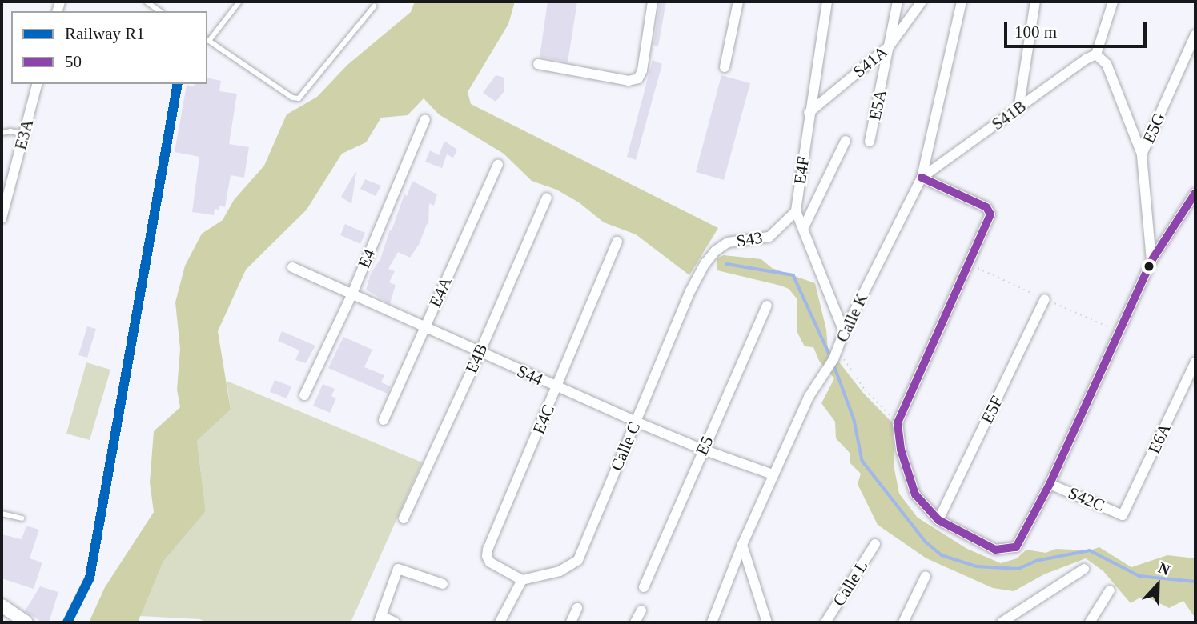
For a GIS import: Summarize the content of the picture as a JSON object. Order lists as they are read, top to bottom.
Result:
{
  "streets": {
    "street": [
      "S41A",
      "E5A",
      "S41B",
      "E5G",
      "E3A",
      "E4F",
      "S43",
      "E4",
      "E4A",
      "Calle K",
      "E4B",
      "S44",
      "E5F",
      "E4C",
      "E6A",
      "E5",
      "Calle C",
      "S42C",
      "Calle L"
    ]
  },
  "crossings": [
    ["S41A", "E5A"],
    ["S41A", "E4F"],
    ["S41B", "Calle K"],
    ["E4F", "S43"],
    ["E4F", "Calle K"],
    ["S43", "Calle C"],
    ["E4", "S44"],
    ["E4A", "S44"],
    ["Calle K", "S44"],
    ["E4B", "S44"],
    ["S44", "E4C"],
    ["S44", "E5"],
    ["S44", "Calle C"],
    ["E4C", "Calle C"],
    ["E6A", "S42C"]
  ],
  "lines": ["rail line R1", "transit line 50"],
  "legend": ["Railway R1", "50"],
  "scale_bar": "100 m",
  "north": "top"
}
